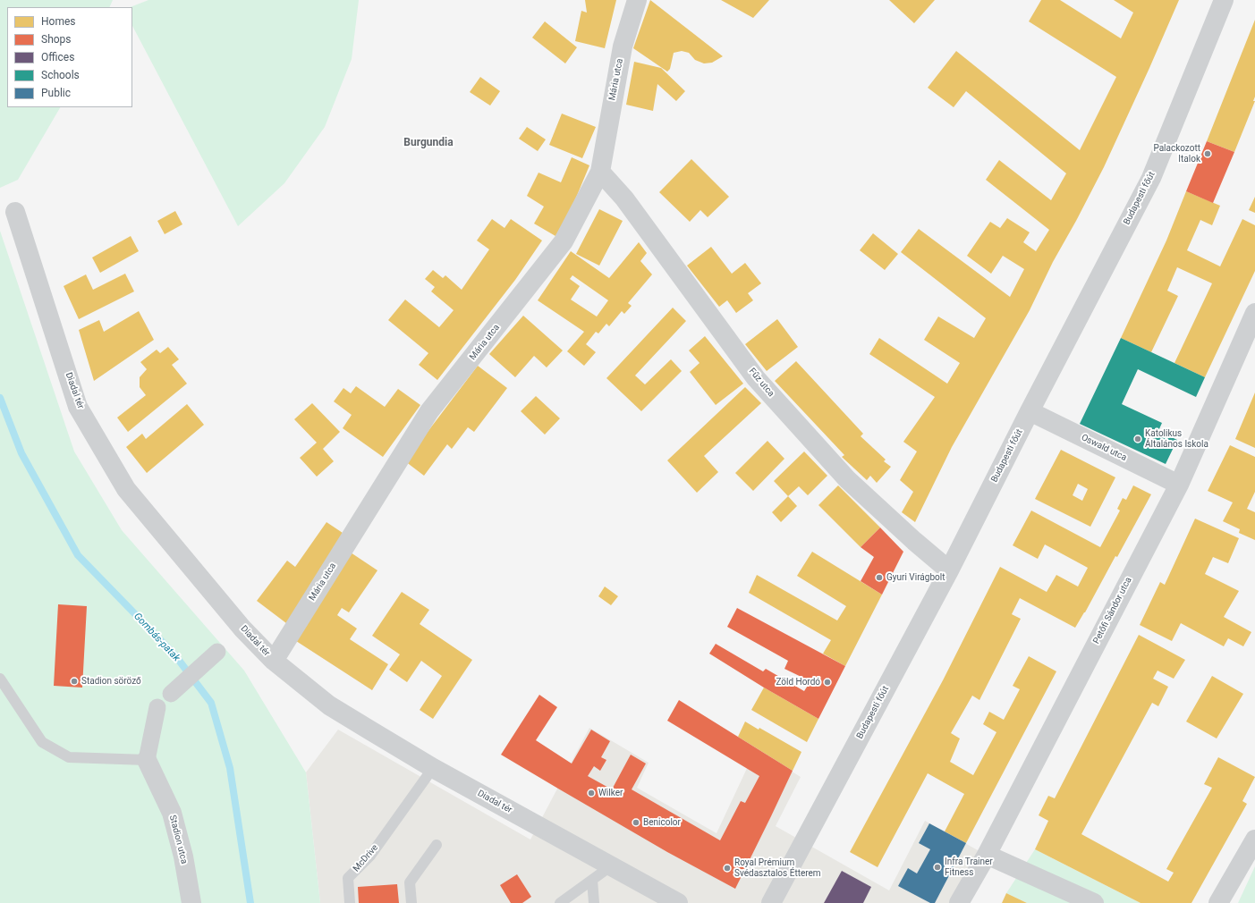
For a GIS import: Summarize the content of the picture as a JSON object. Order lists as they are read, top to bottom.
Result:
{
  "streets": {
    "street": [
      "Mária utca",
      "Budapesti főút",
      "Fűz utca",
      "Diadal tér",
      "Oswald utca",
      "Petőfi Sándor utca",
      "Stadion utca"
    ],
    "lane": ["McDrive"]
  },
  "crossings": [
    ["Mária utca", "Fűz utca"],
    ["Mária utca", "Diadal tér"],
    ["Budapesti főút", "Fűz utca"],
    ["Budapesti főút", "Oswald utca"],
    ["Diadal tér", "McDrive"],
    ["Oswald utca", "Petőfi Sándor utca"]
  ],
  "districts": ["Burgundia"],
  "water": ["Gombás-patak"],
  "places": [
    "Palackozott Italok",
    "Katolikus Általános Iskola",
    "Gyuri Virágbolt",
    "Stadion söröző",
    "Zöld Hordó",
    "Wilker",
    "Benicolor",
    "Infra Trainer Fitness",
    "Royal Prémium Svédasztalos Étterem"
  ],
  "legend": [
    "Homes",
    "Shops",
    "Offices",
    "Schools",
    "Public"
  ]
}
